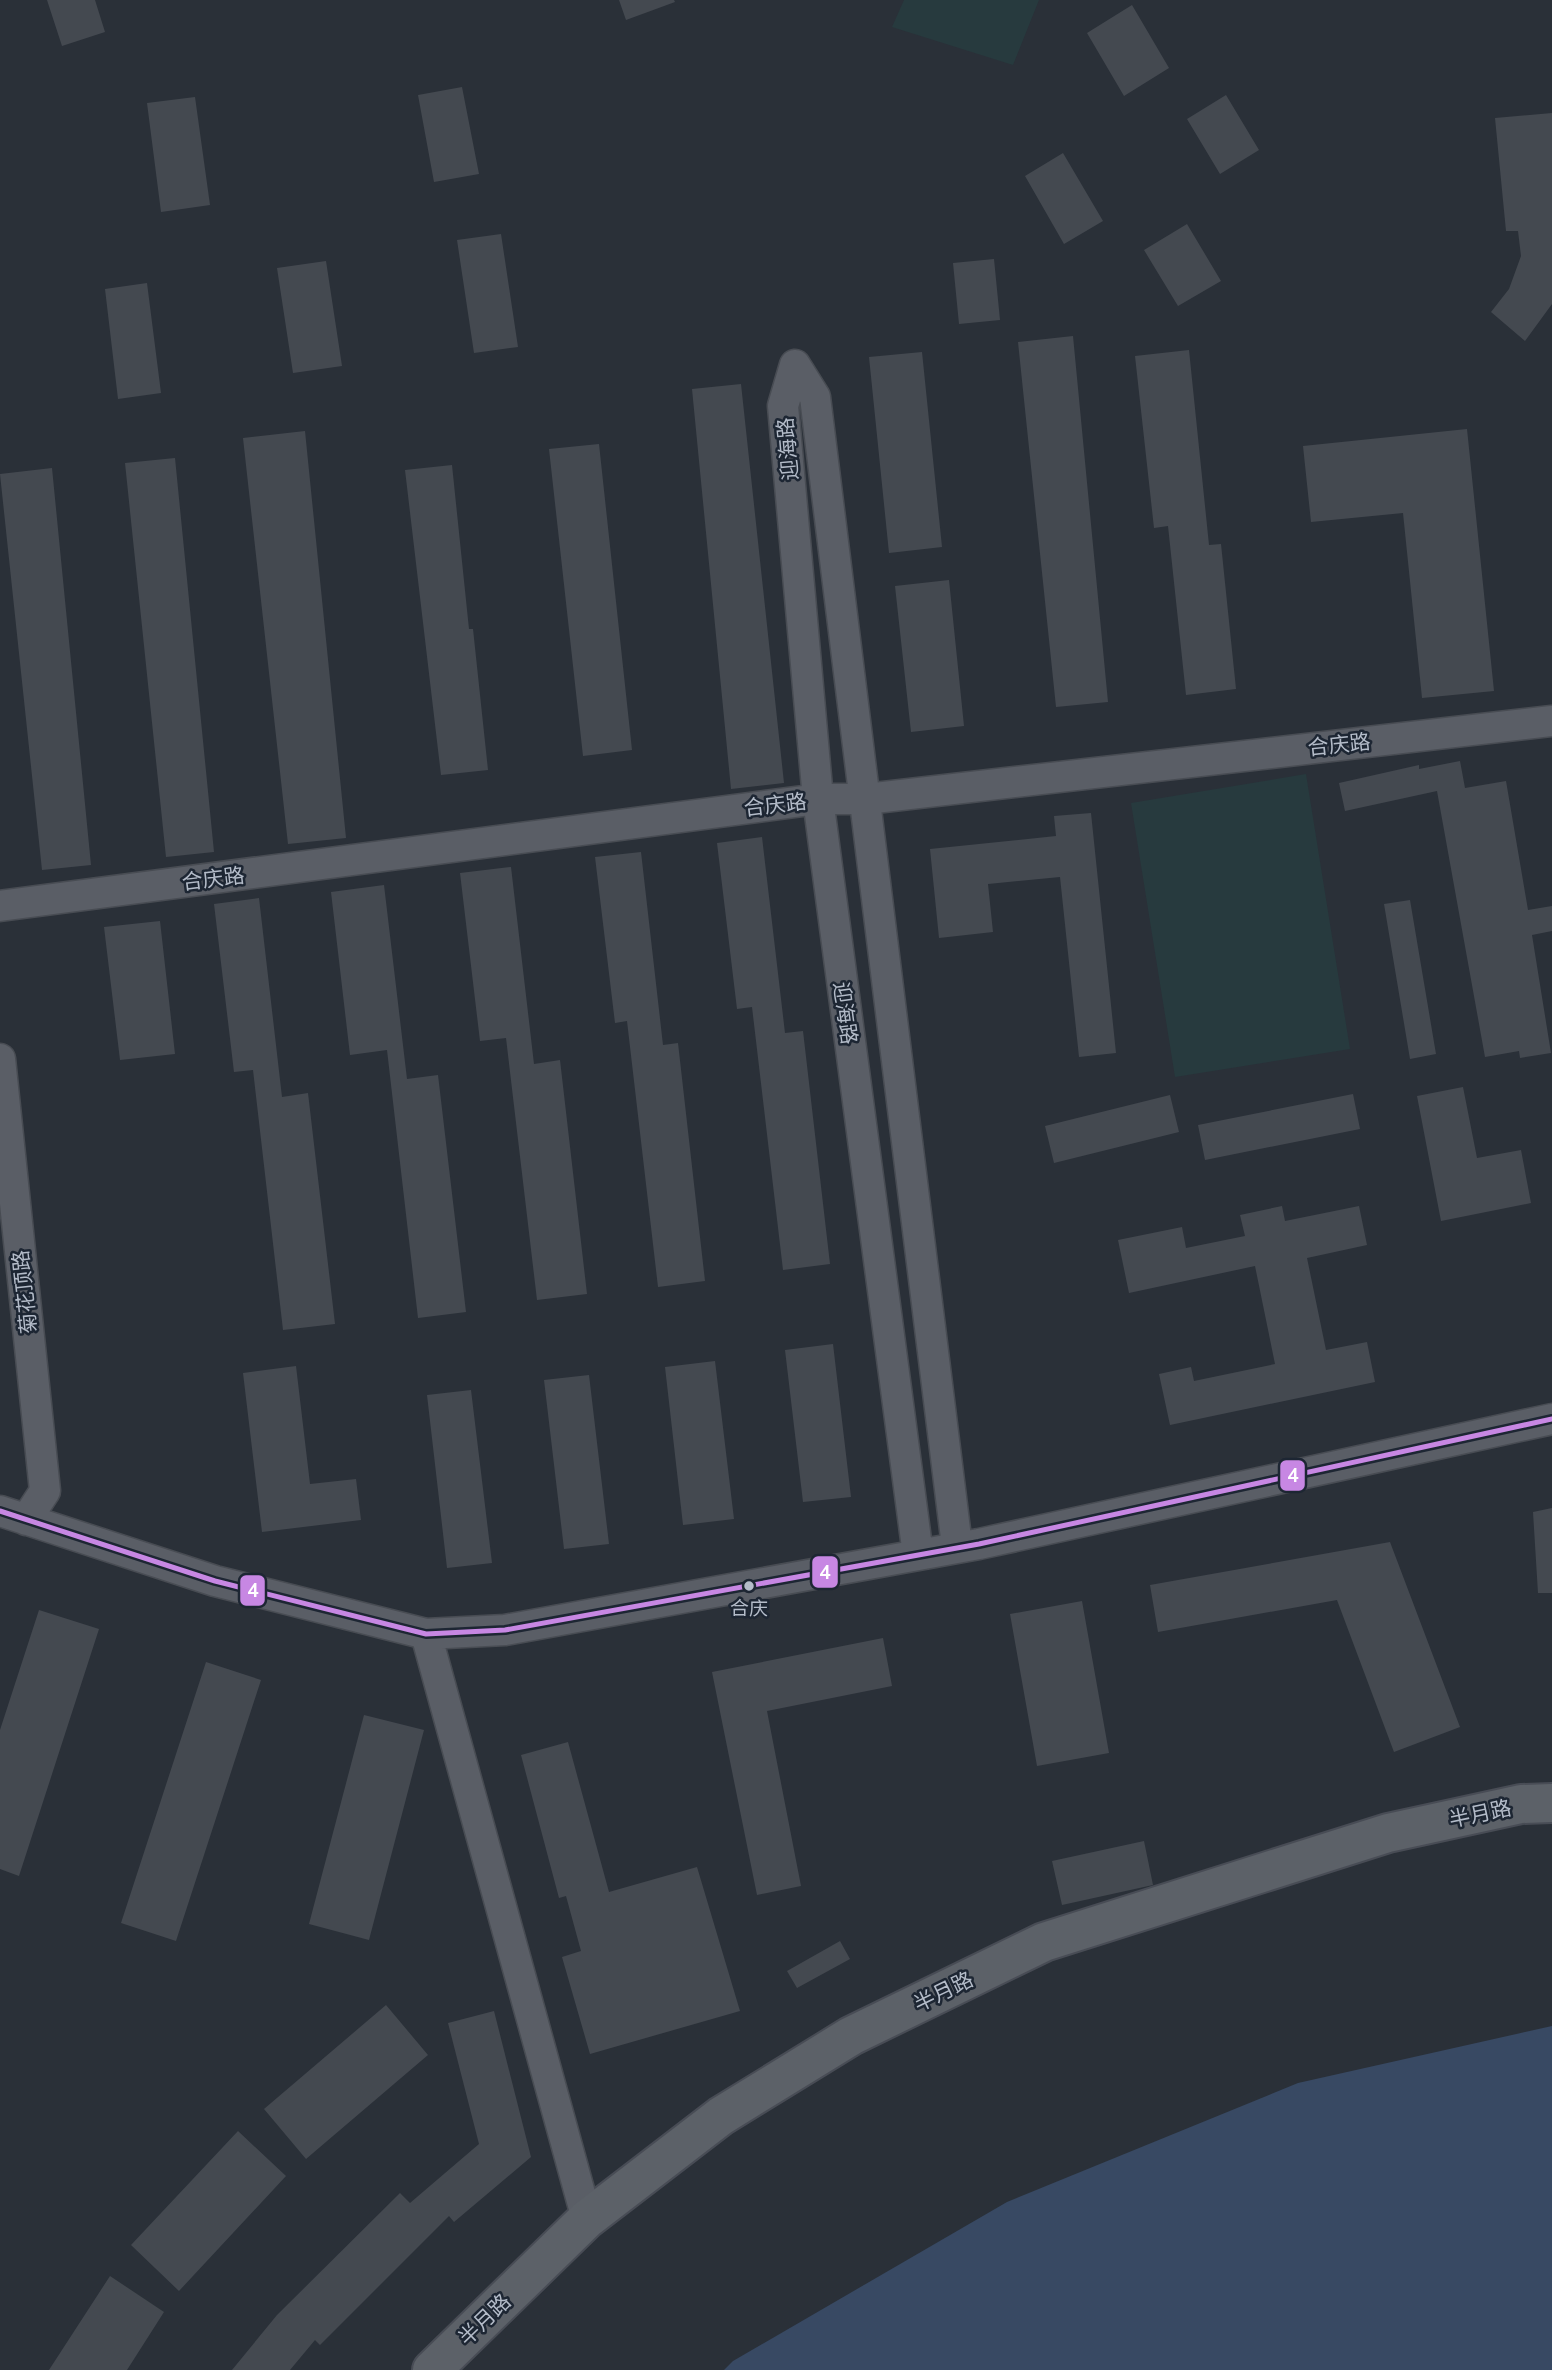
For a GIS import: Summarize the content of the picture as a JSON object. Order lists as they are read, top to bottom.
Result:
{
  "streets": {
    "main road": ["半月路"],
    "street": ["迎海路", "合庆路", "菊花顶路"]
  },
  "crossings": [
    ["迎海路", "合庆路"]
  ],
  "places": ["合庆"],
  "lines": ["transit line 4"]
}
